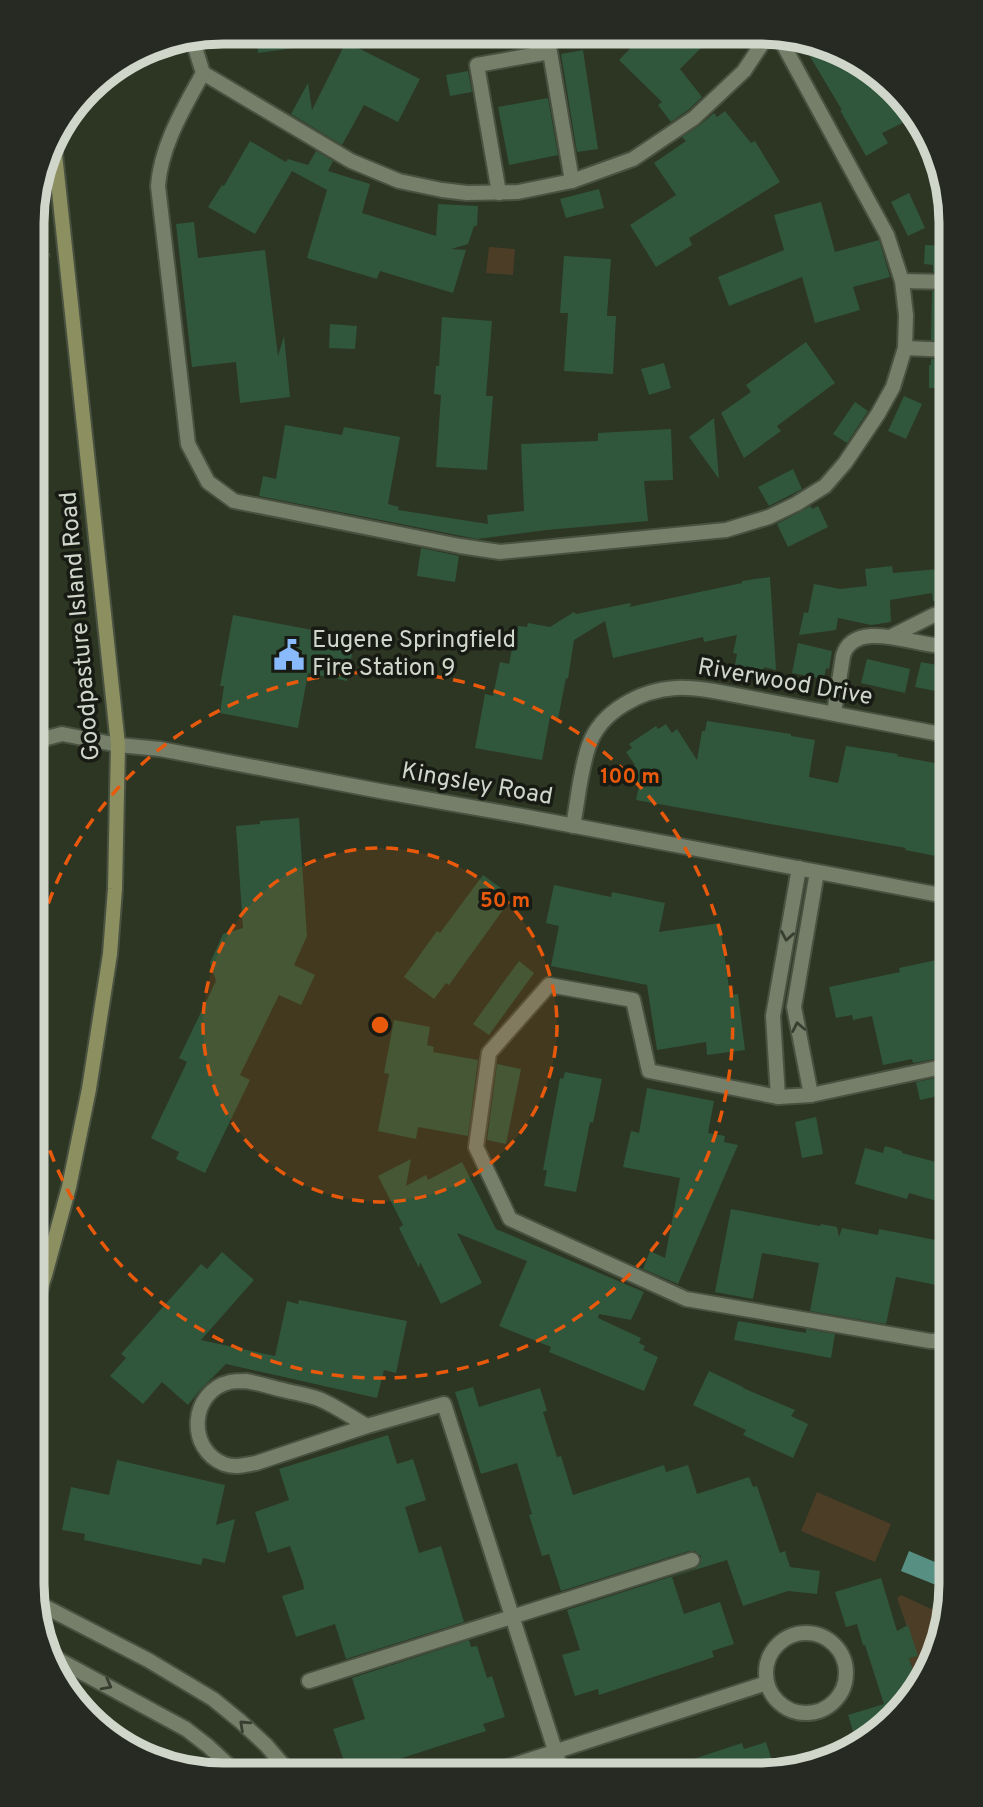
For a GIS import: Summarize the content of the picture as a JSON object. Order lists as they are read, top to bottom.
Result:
{
  "streets": {
    "main road": ["Goodpasture Island Road"],
    "street": ["Riverwood Drive", "Kingsley Road"]
  },
  "crossings": [
    ["Goodpasture Island Road", "Kingsley Road"],
    ["Riverwood Drive", "Kingsley Road"]
  ],
  "places": {
    "public building": ["Eugene Springfield Fire Station 9"]
  },
  "rings": ["100 m", "50 m"]
}
